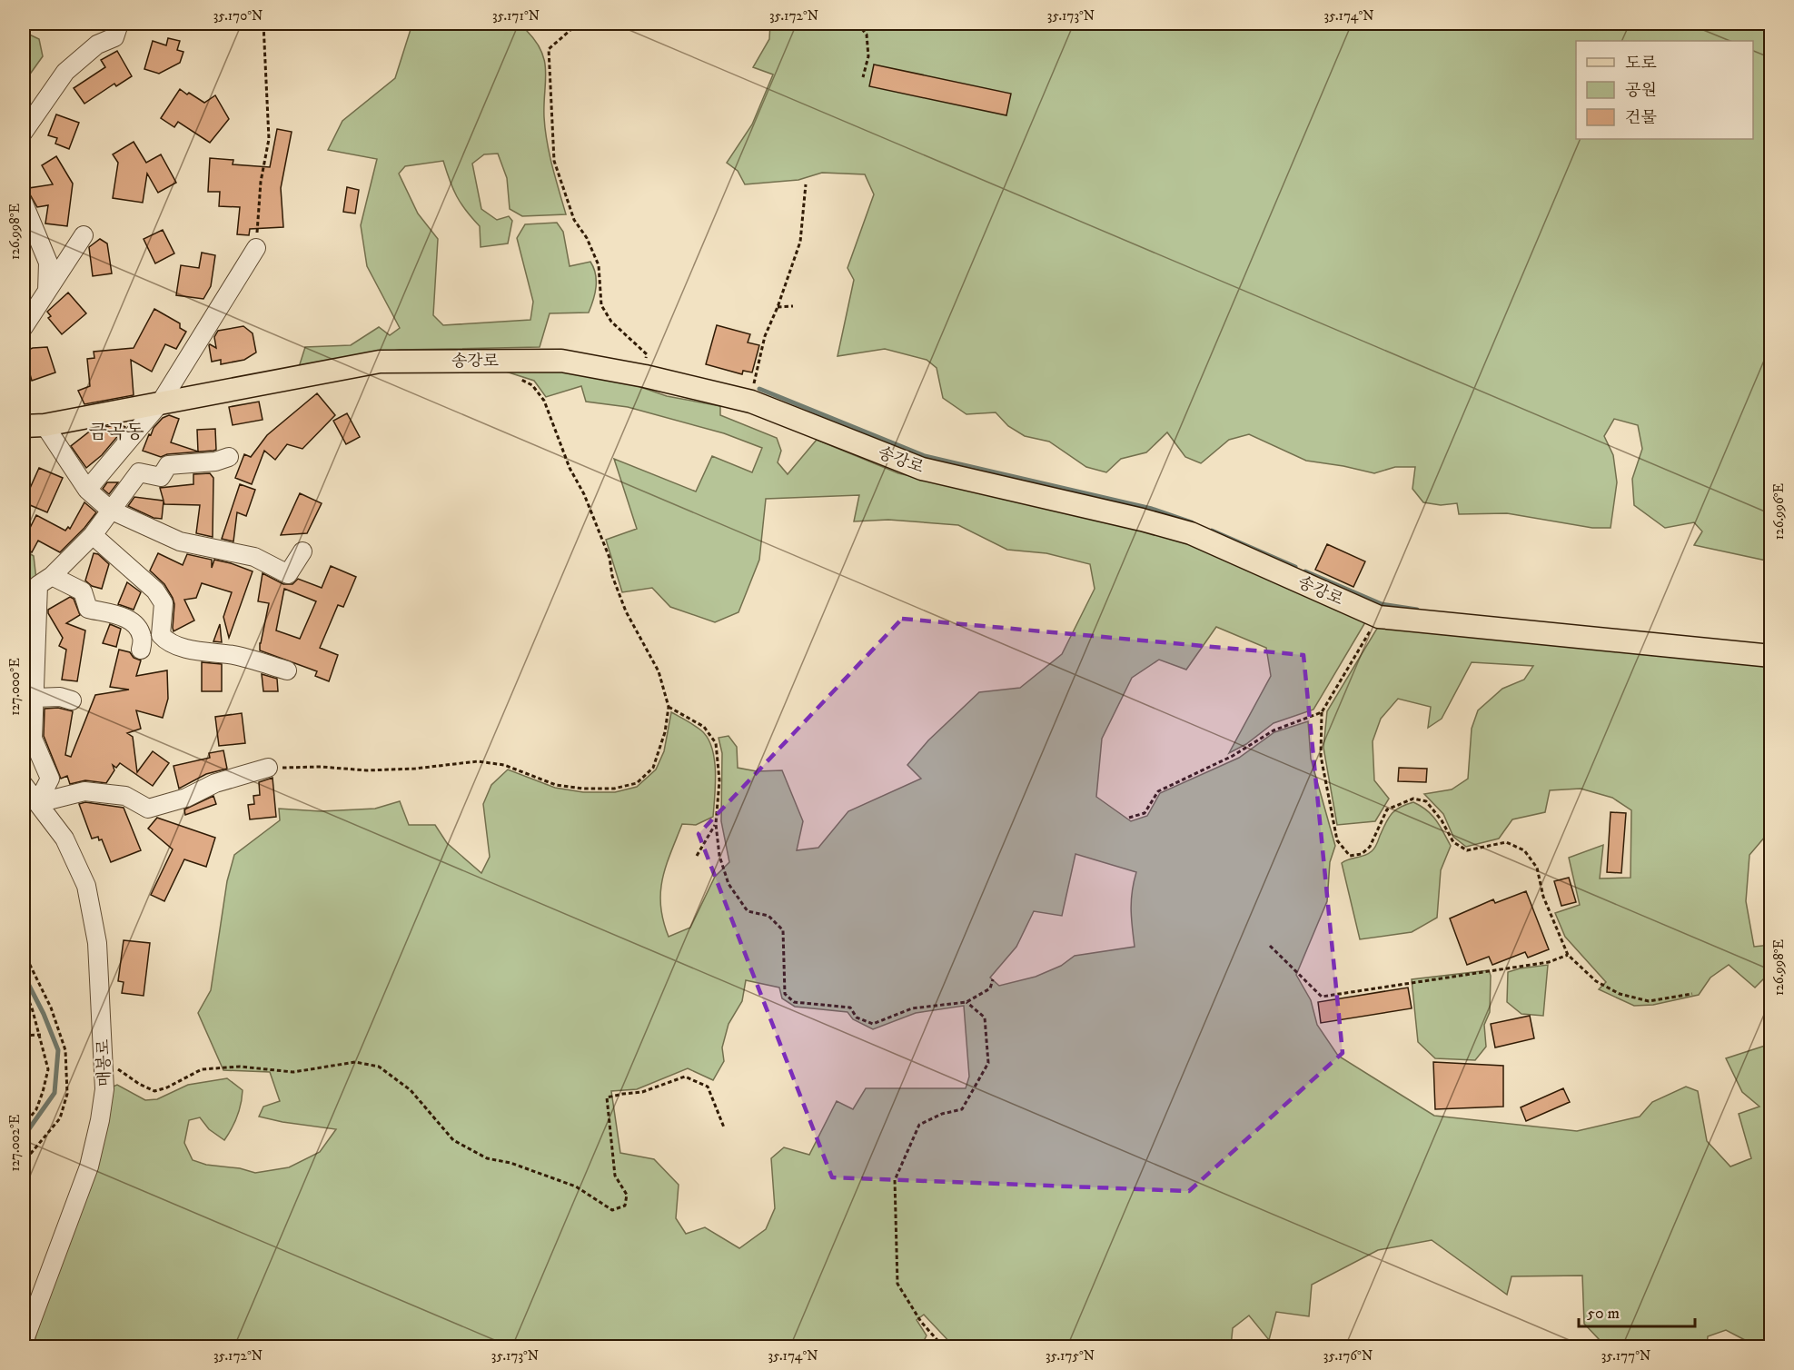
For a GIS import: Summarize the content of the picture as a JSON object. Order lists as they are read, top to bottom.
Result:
{
  "streets": {
    "main road": ["송강로"],
    "street": ["매봉로"]
  },
  "districts": ["금곡동"],
  "legend": ["도로", "공원", "건물"],
  "scale_bar": "50 m",
  "coordinates": [
    "35.170°N",
    "35.171°N",
    "35.172°N",
    "35.173°N",
    "35.174°N",
    "126.998°E",
    "126.996°E",
    "127.000°E",
    "127.002°E",
    "35.175°N",
    "35.176°N",
    "35.177°N"
  ]
}
